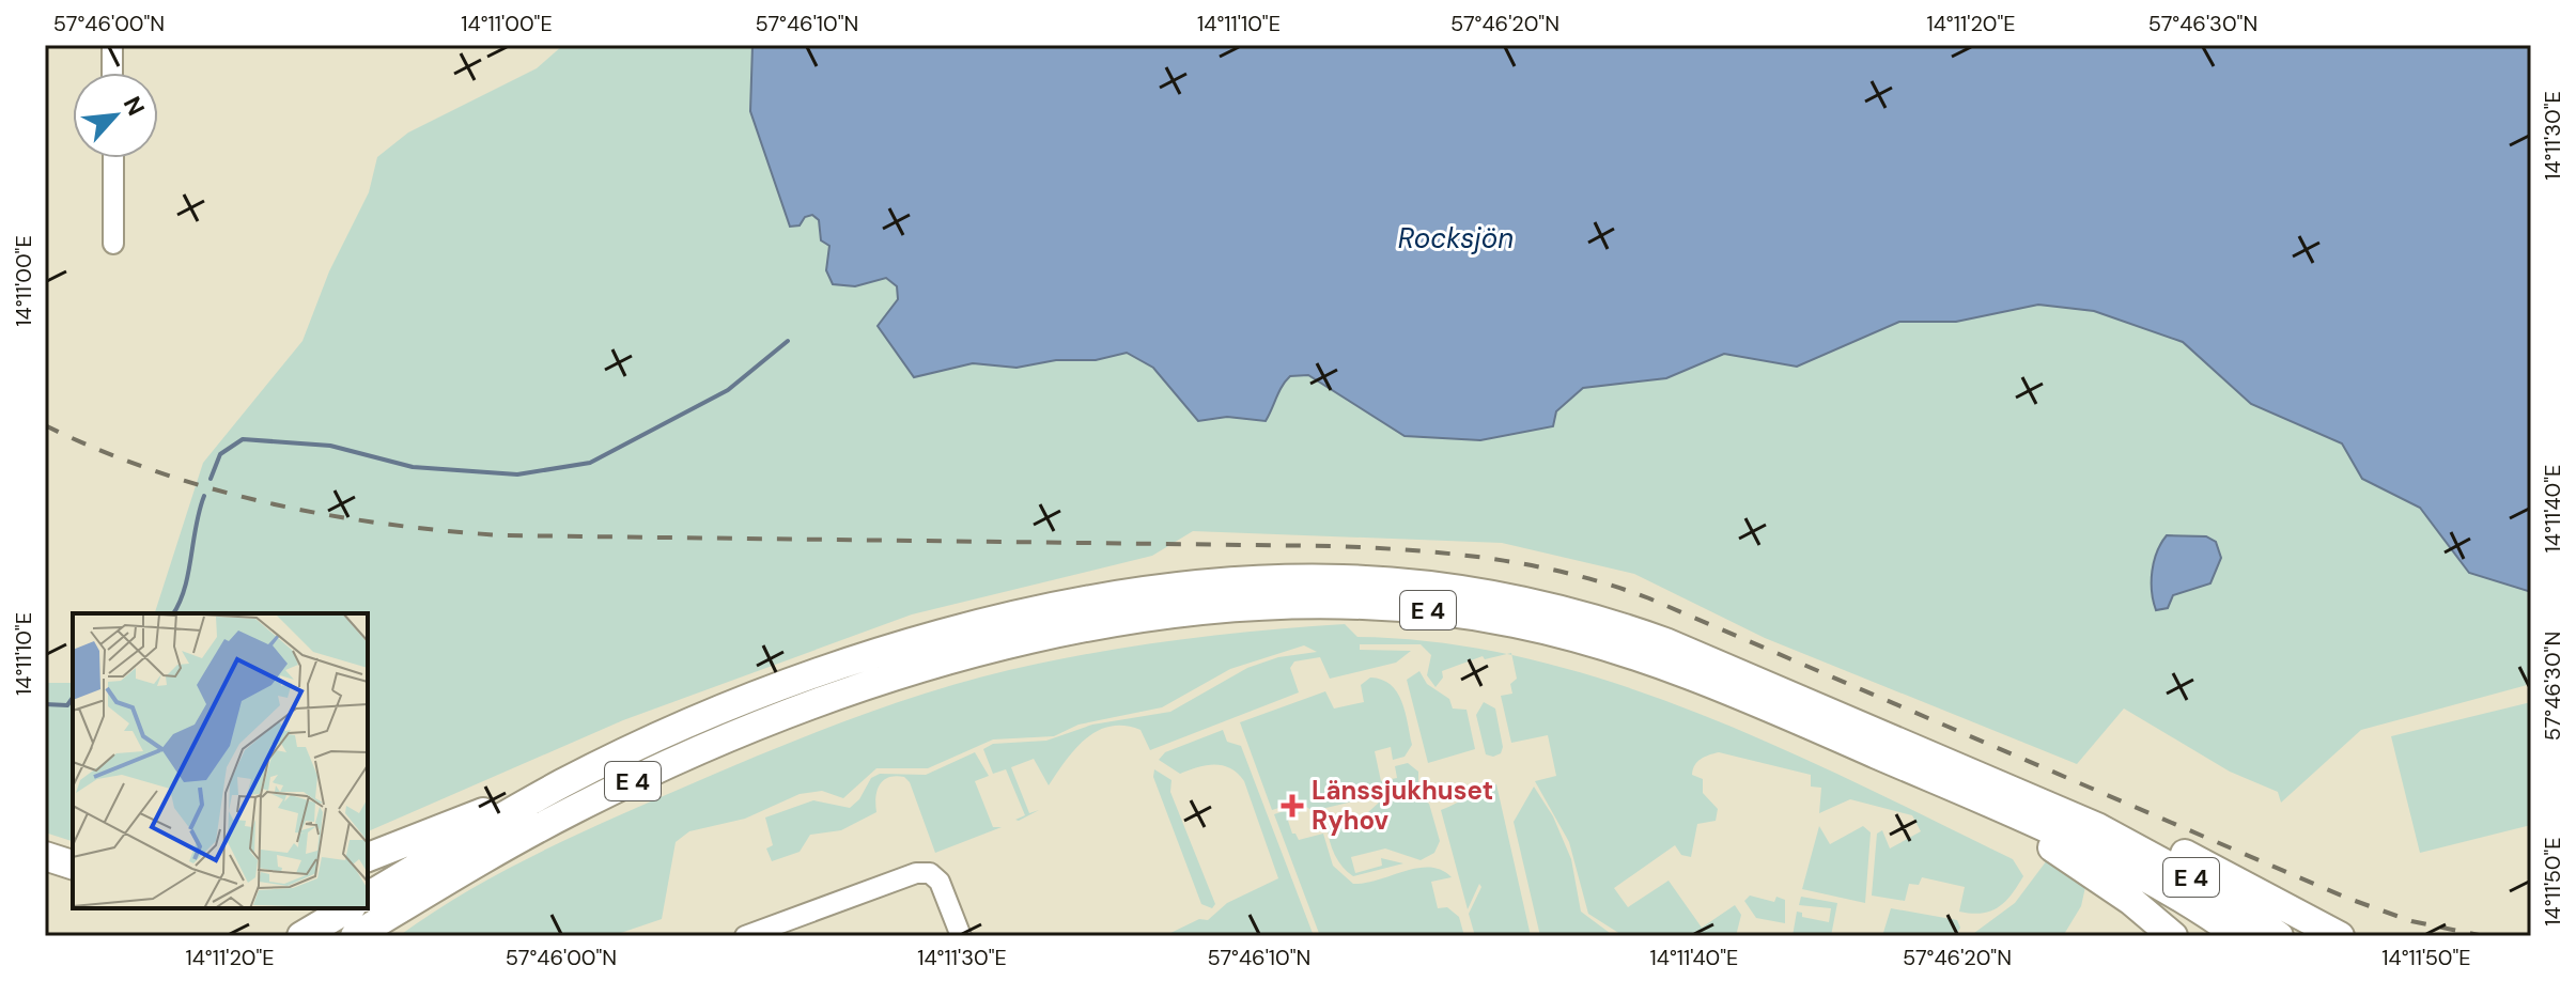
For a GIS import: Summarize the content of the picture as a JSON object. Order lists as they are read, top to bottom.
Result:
{
  "streets": {
    "highway": ["E 4"]
  },
  "water": ["Rocksjön"],
  "places": {
    "health": ["Länssjukhuset Ryhov"]
  },
  "north": "top right",
  "coordinates": [
    "57°46'00\"N",
    "14°11'00\"E",
    "57°46'10\"N",
    "14°11'10\"E",
    "57°46'20\"N",
    "14°11'20\"E",
    "57°46'30\"N",
    "14°11'30\"E",
    "14°11'40\"E",
    "14°11'50\"E"
  ]
}
